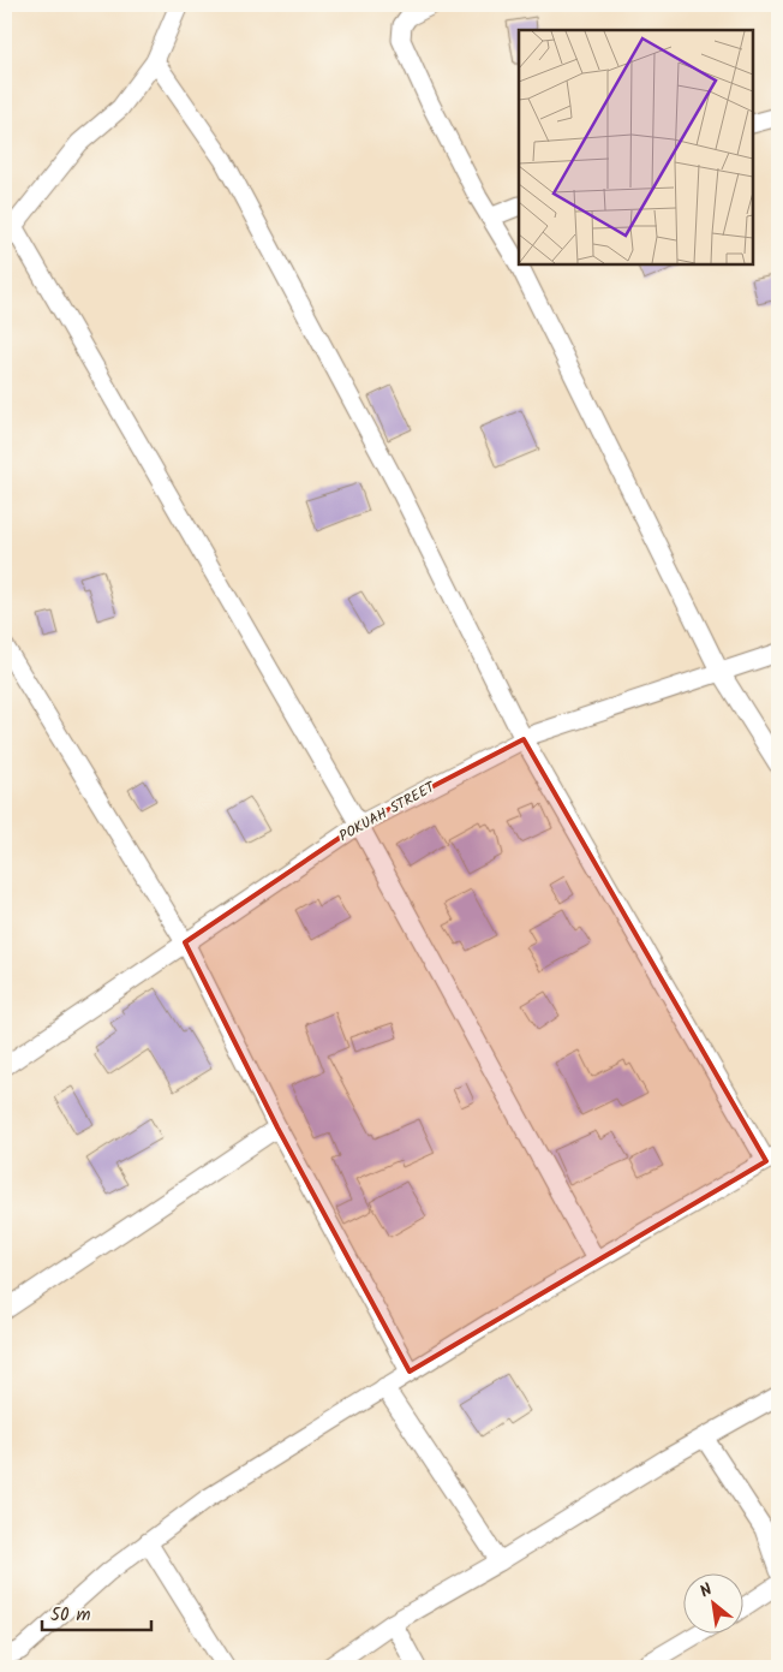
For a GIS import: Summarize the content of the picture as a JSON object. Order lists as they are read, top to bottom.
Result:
{
  "streets": {
    "street": ["POKUAH STREET"]
  },
  "scale_bar": "50 m",
  "north": "top left"
}
